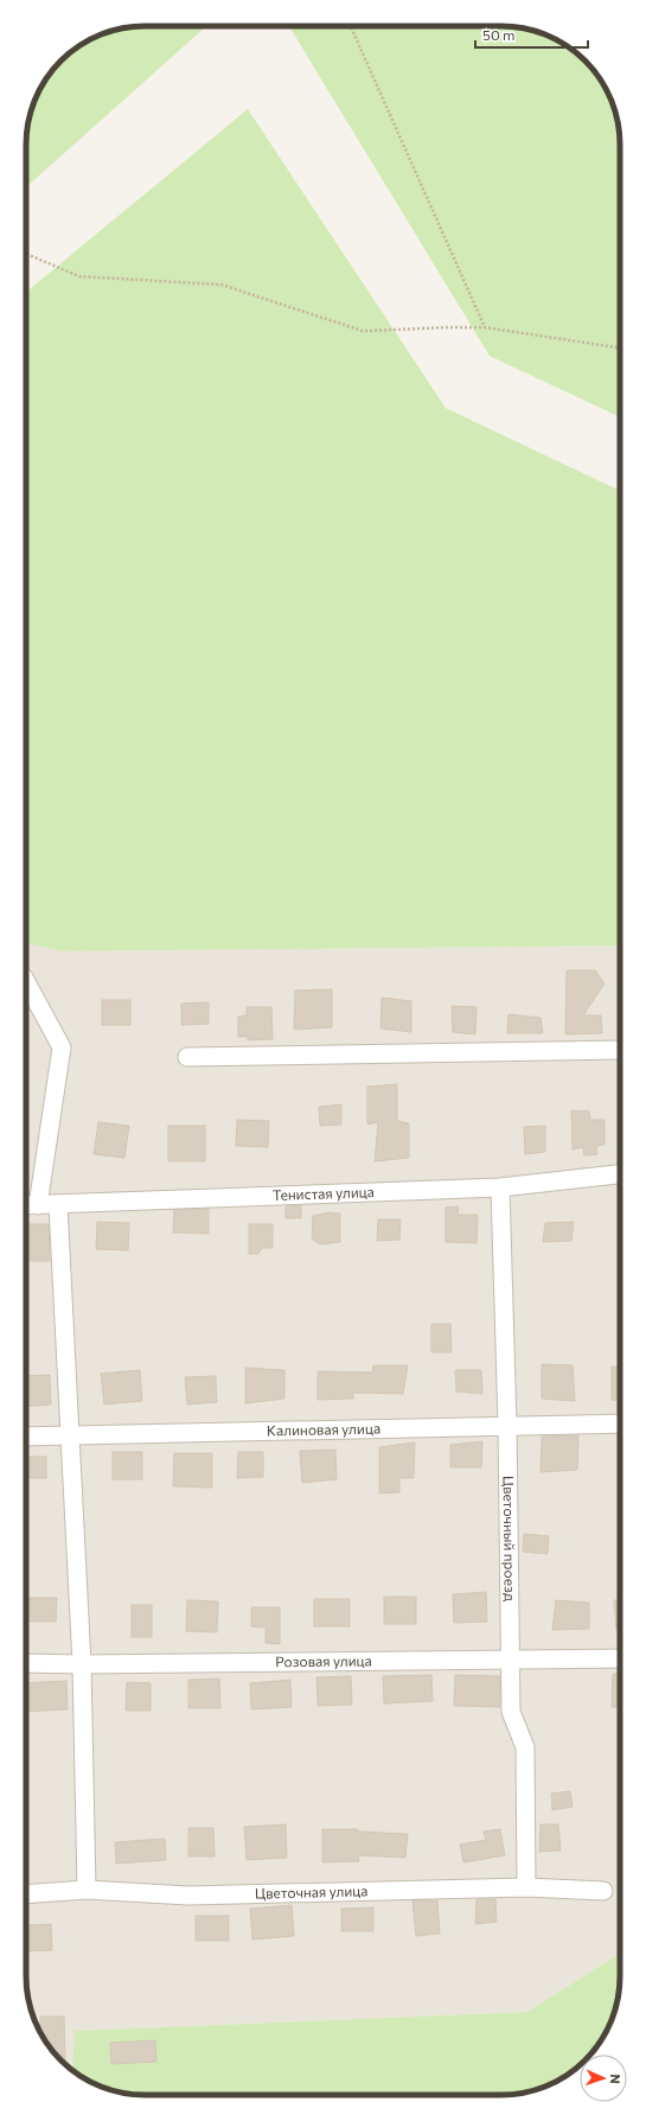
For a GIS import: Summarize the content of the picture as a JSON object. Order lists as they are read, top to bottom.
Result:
{
  "streets": {
    "street": [
      "Тенистая улица",
      "Калиновая улица",
      "Цветочный проезд",
      "Розовая улица",
      "Цветочная улица"
    ]
  },
  "crossings": [
    ["Тенистая улица", "Цветочный проезд"],
    ["Калиновая улица", "Цветочный проезд"],
    ["Цветочный проезд", "Розовая улица"],
    ["Цветочный проезд", "Цветочная улица"]
  ],
  "scale_bar": "50 m",
  "north": "right"
}
